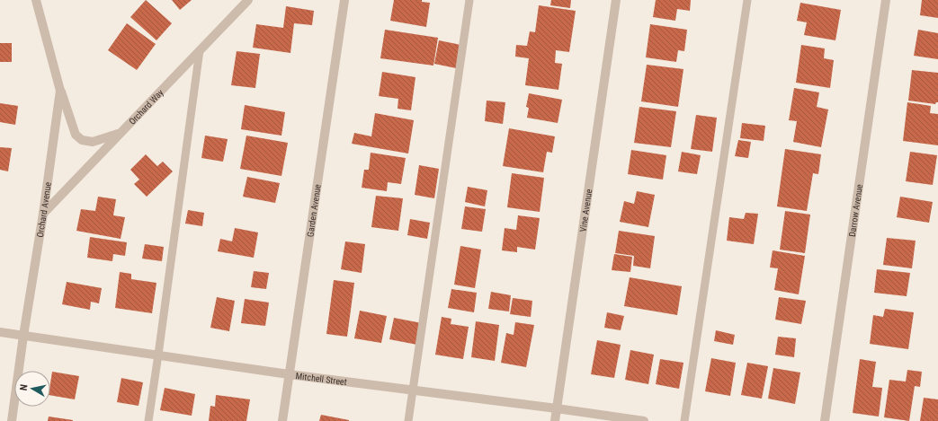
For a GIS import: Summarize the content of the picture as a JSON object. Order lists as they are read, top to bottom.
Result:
{
  "streets": {
    "street": [
      "Orchard Way",
      "Orchard Avenue",
      "Garden Avenue",
      "Vine Avenue",
      "Darrow Avenue",
      "Mitchell Street"
    ]
  },
  "crossings": [
    ["Orchard Way", "Orchard Avenue"],
    ["Orchard Avenue", "Mitchell Street"],
    ["Garden Avenue", "Mitchell Street"],
    ["Vine Avenue", "Mitchell Street"]
  ],
  "north": "left"
}
